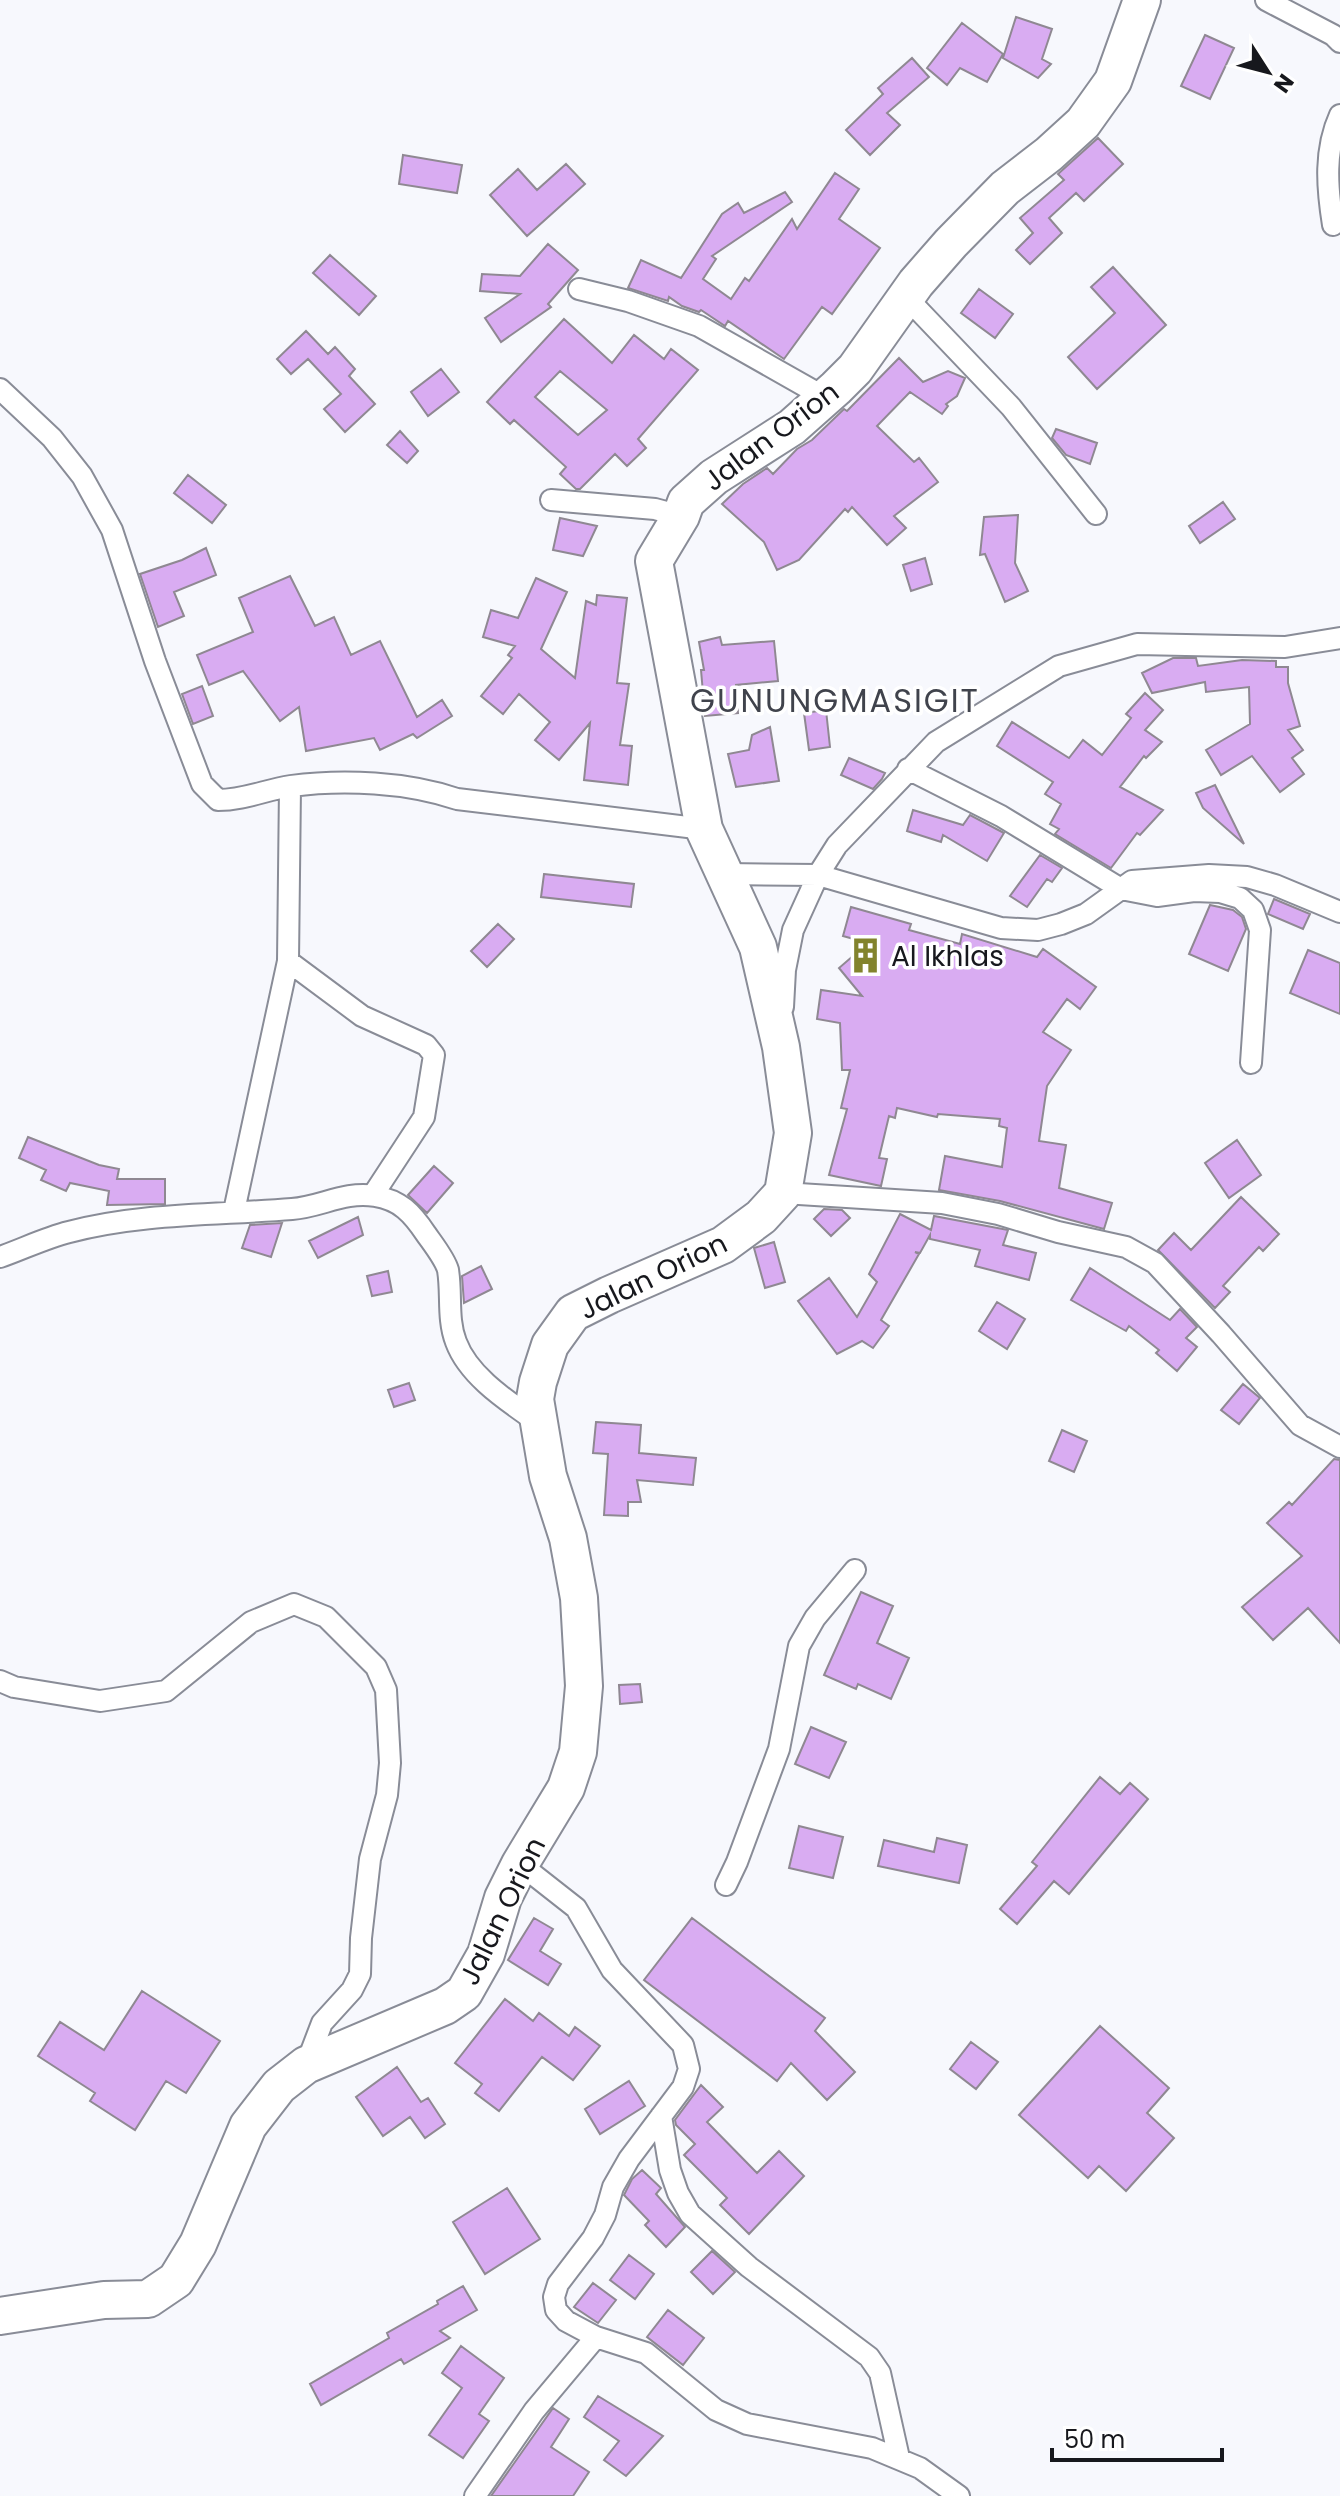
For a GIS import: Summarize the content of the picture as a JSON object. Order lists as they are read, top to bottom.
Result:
{
  "streets": {
    "highway": ["Jalan Orion"]
  },
  "districts": ["GUNUNGMASIGIT"],
  "places": {
    "building": ["Al Ikhlas"]
  },
  "scale_bar": "50 m",
  "north": "bottom right"
}
